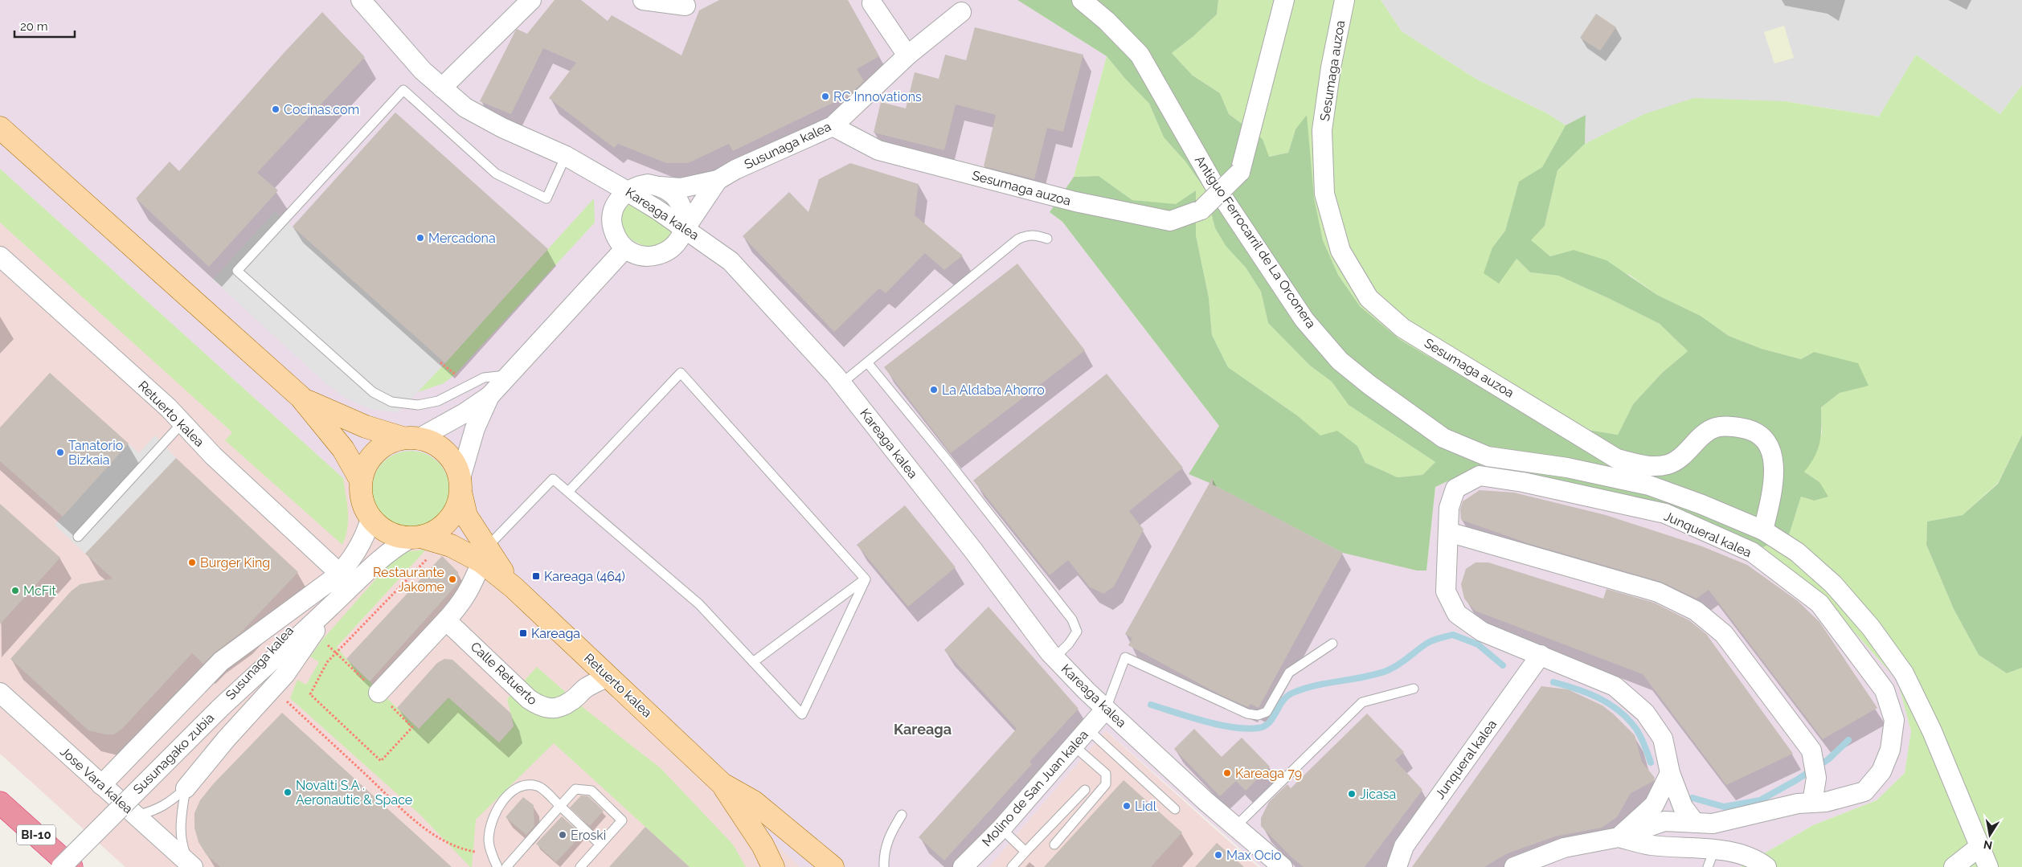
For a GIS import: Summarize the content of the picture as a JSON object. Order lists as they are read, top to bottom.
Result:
{
  "streets": {
    "highway": ["BI-10"],
    "main road": ["Retuerto kalea"],
    "street": [
      "Sesumaga auzoa",
      "Susunaga kalea",
      "Kareaga kalea",
      "Antiguo Ferrocarril de La Orconera",
      "Junqueral kalea",
      "Calle Retuerto",
      "Susunagako zubia",
      "Jose Vara kalea",
      "Molino de San Juan kalea"
    ]
  },
  "crossings": [
    ["Sesumaga auzoa", "Susunaga kalea"],
    ["Sesumaga auzoa", "Antiguo Ferrocarril de La Orconera"],
    ["Susunaga kalea", "Retuerto kalea"],
    ["Susunaga kalea", "Susunagako zubia"],
    ["Susunaga kalea", "Jose Vara kalea"],
    ["Kareaga kalea", "Molino de San Juan kalea"],
    ["Retuerto kalea", "Calle Retuerto"]
  ],
  "districts": ["Kareaga"],
  "places": {
    "other": [
      "RC Innovations",
      "Cocinas.com",
      "Mercadona",
      "La Aldaba Ahorro",
      "Tanatorio Bizkaia",
      "Burger King",
      "Restaurante Jakome",
      "McFit",
      "Kareaga 79",
      "Novalti S.A . Aeronautic & Space",
      "Jicasa",
      "Lidl",
      "Eroski",
      "Max Ocio"
    ],
    "transit": ["Kareaga (464)", "Kareaga"]
  },
  "scale_bar": "20 m",
  "north": "bottom"
}
